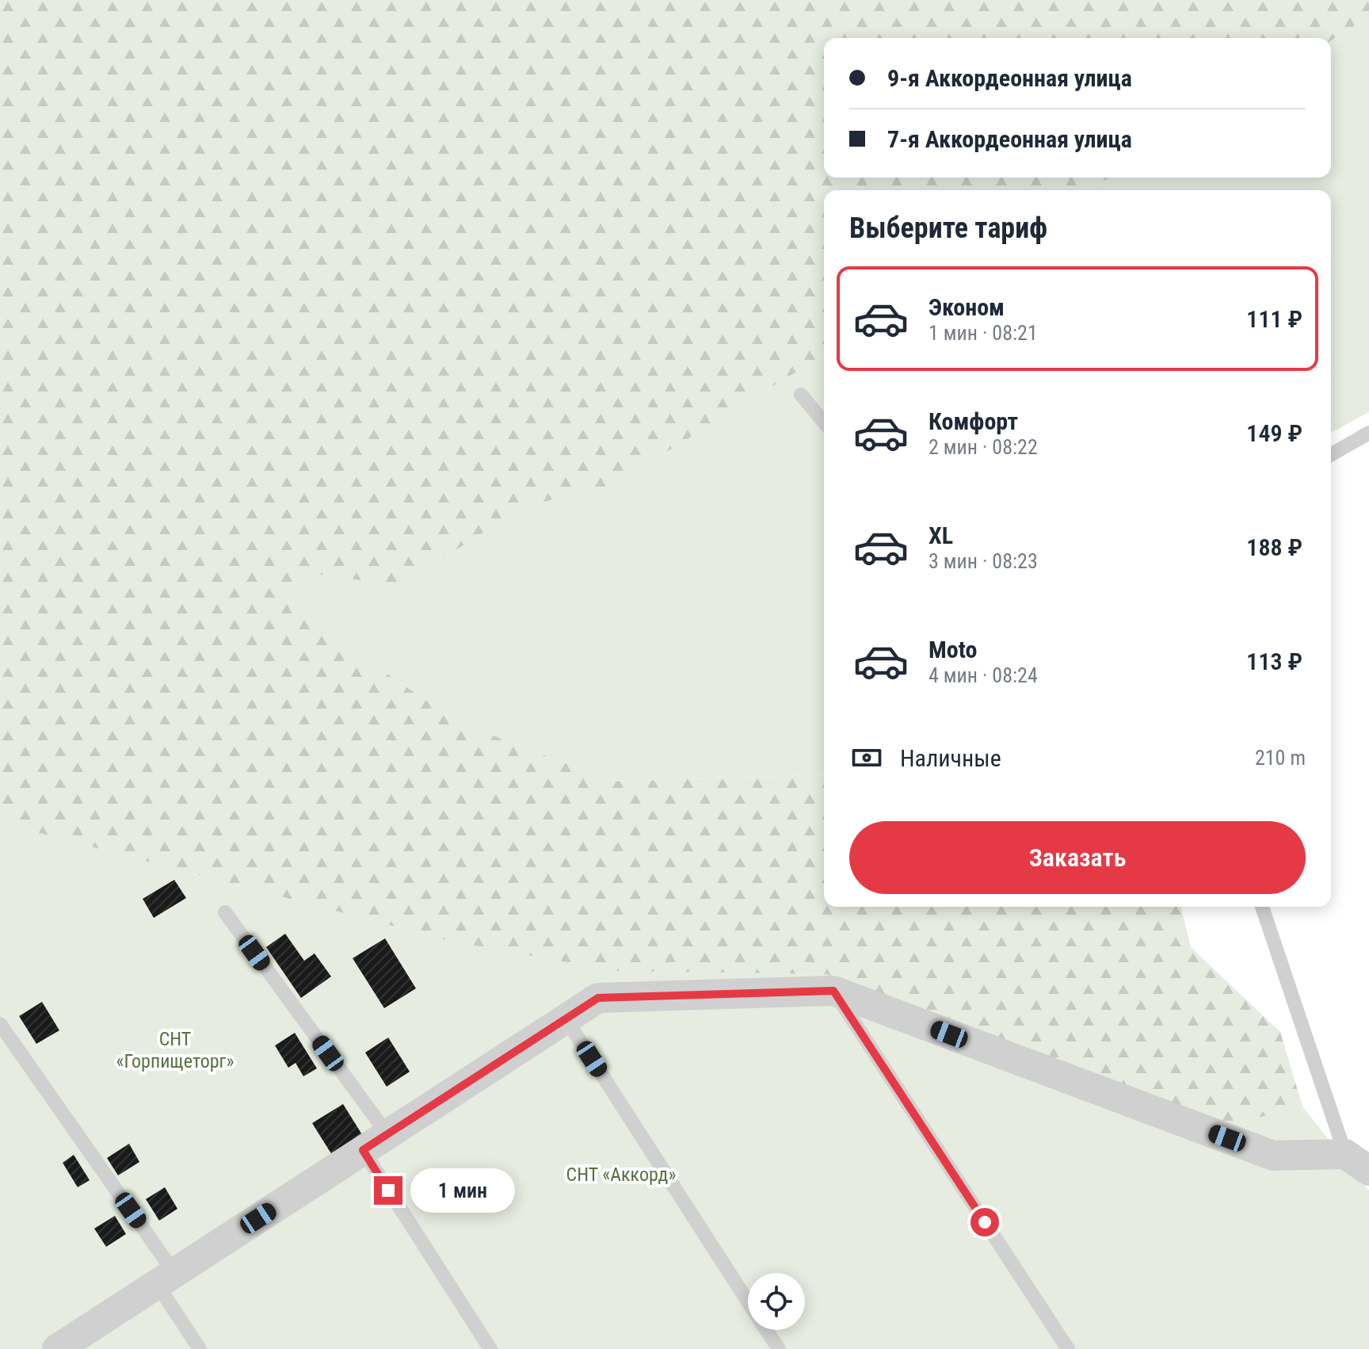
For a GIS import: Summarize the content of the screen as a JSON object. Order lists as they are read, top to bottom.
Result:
{
  "parks": ["СНТ «Горпищеторг»", "СНТ «Аккорд»"],
  "page": {
    "banner": ["9-я Аккордеонная улица", "7-я Аккордеонная улица"],
    "heading": "Выберите тариф",
    "list": [
      {
        "name": "Эконом",
        "note": "1 мин · 08:21",
        "value": "111 ₽"
      },
      {
        "name": "Комфорт",
        "note": "2 мин · 08:22",
        "value": "149 ₽"
      },
      {
        "name": "XL",
        "note": "3 мин · 08:23",
        "value": "188 ₽"
      },
      {
        "name": "Moto",
        "note": "4 мин · 08:24",
        "value": "113 ₽"
      }
    ],
    "pay": ["Наличные", "210 m"],
    "buttons": "Заказать",
    "bubble": "1 мин"
  }
}
